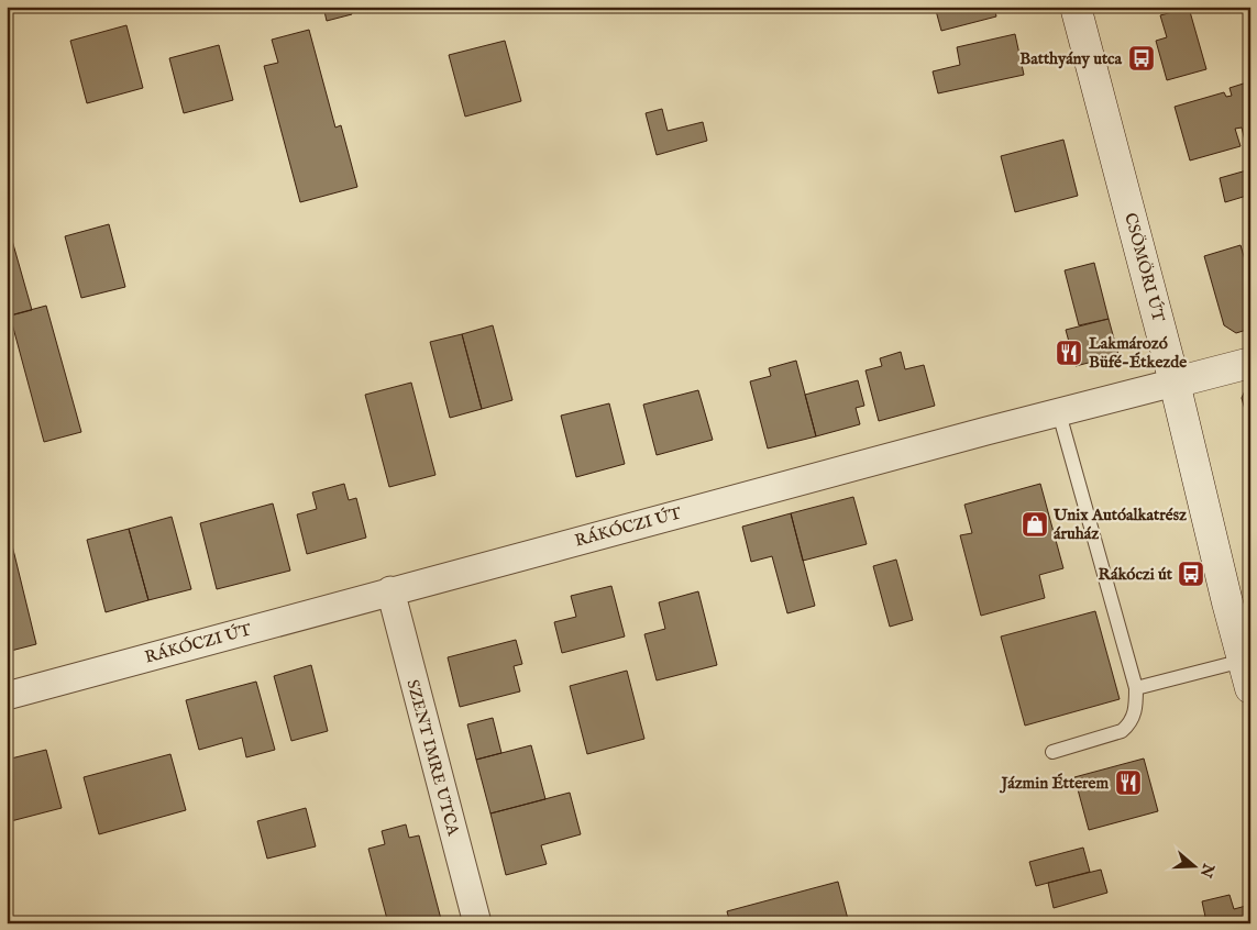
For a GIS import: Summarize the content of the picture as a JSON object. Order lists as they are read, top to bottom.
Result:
{
  "streets": {
    "main road": ["CSÖMÖRI ÚT", "RÁKÓCZI ÚT"],
    "street": ["SZENT IMRE UTCA"]
  },
  "crossings": [
    ["CSÖMÖRI ÚT", "RÁKÓCZI ÚT"],
    ["RÁKÓCZI ÚT", "SZENT IMRE UTCA"]
  ],
  "places": {
    "bus stop": ["Batthyány utca", "Rákóczi út"],
    "restaurant": ["Lakmározó Büfé-Étkezde", "Jázmin Étterem"],
    "shop": ["Unix Autóalkatrész áruház"]
  },
  "north": "right"
}
